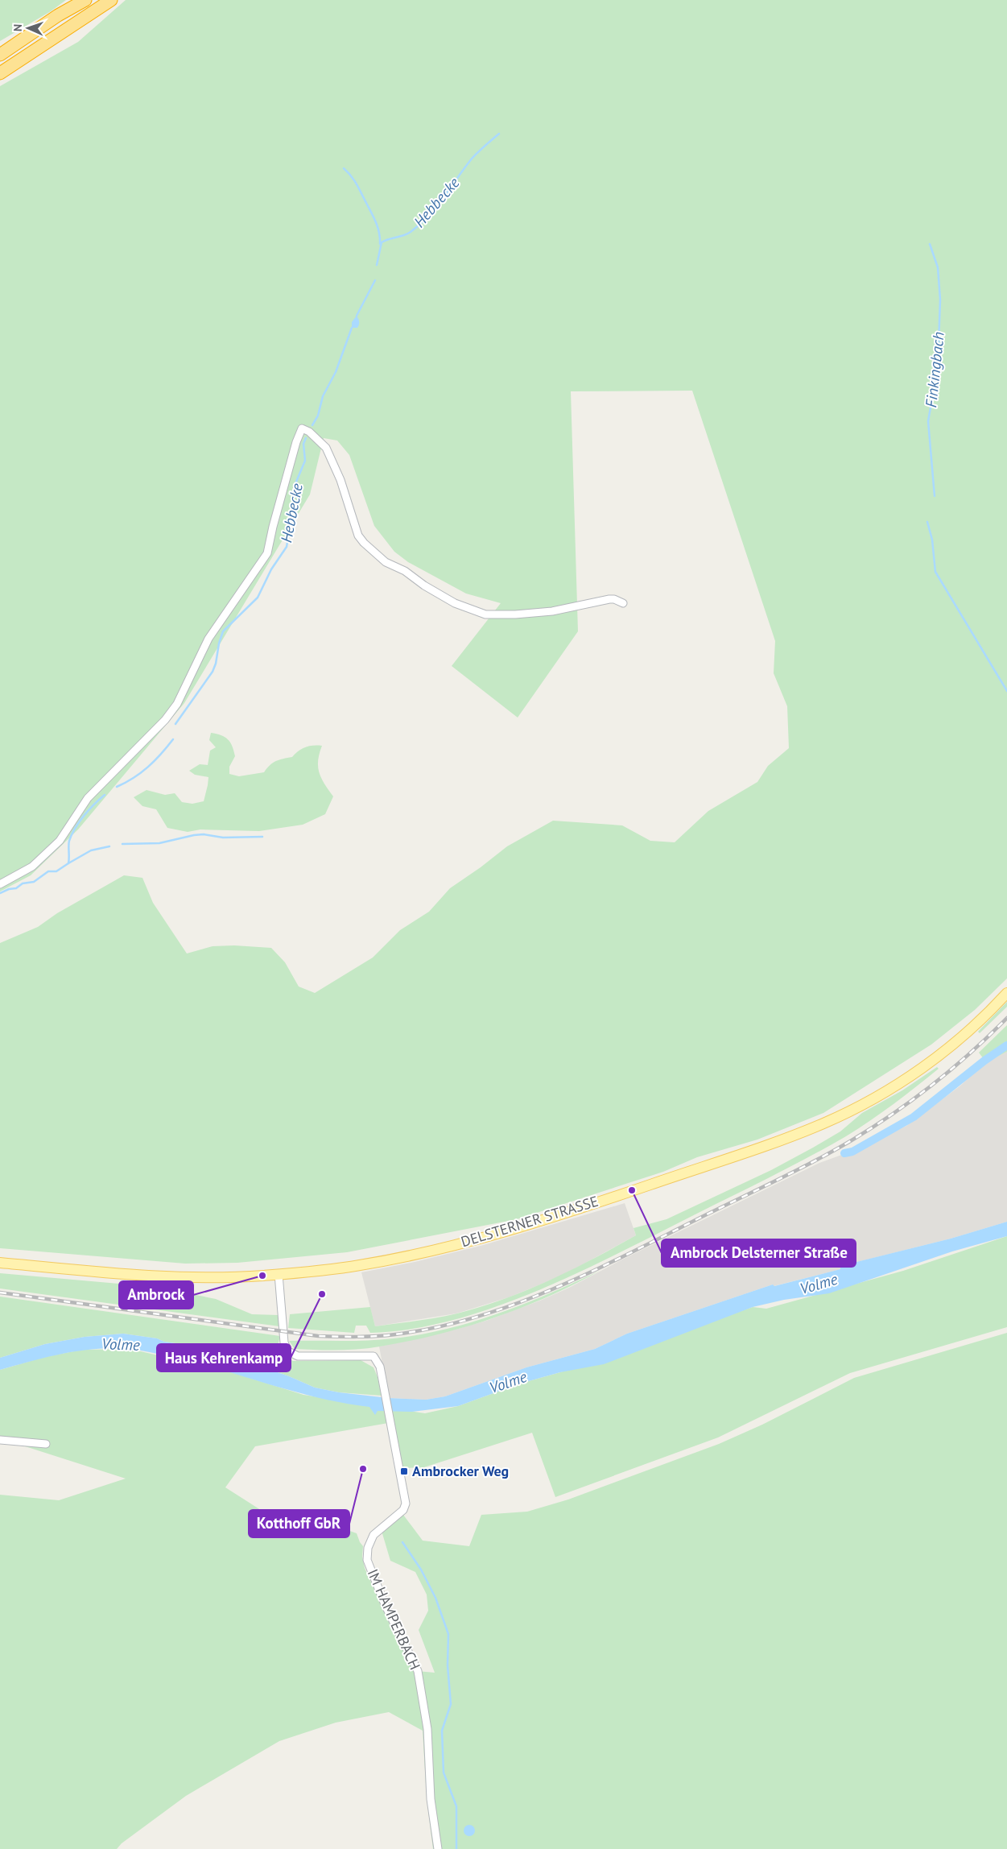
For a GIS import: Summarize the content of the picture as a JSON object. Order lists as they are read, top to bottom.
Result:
{
  "streets": {
    "main road": ["DELSTERNER STRASSE"],
    "street": ["IM HAMPERBACH"]
  },
  "crossings": [
    ["DELSTERNER STRASSE", "IM HAMPERBACH"]
  ],
  "water": ["Hebbecke", "Finkingbach", "Volme"],
  "places": {
    "other": [
      "Ambrock Delsterner Straße",
      "Ambrock",
      "Haus Kehrenkamp",
      "Kotthoff GbR"
    ],
    "transit": ["Ambrocker Weg"]
  },
  "north": "left"
}
